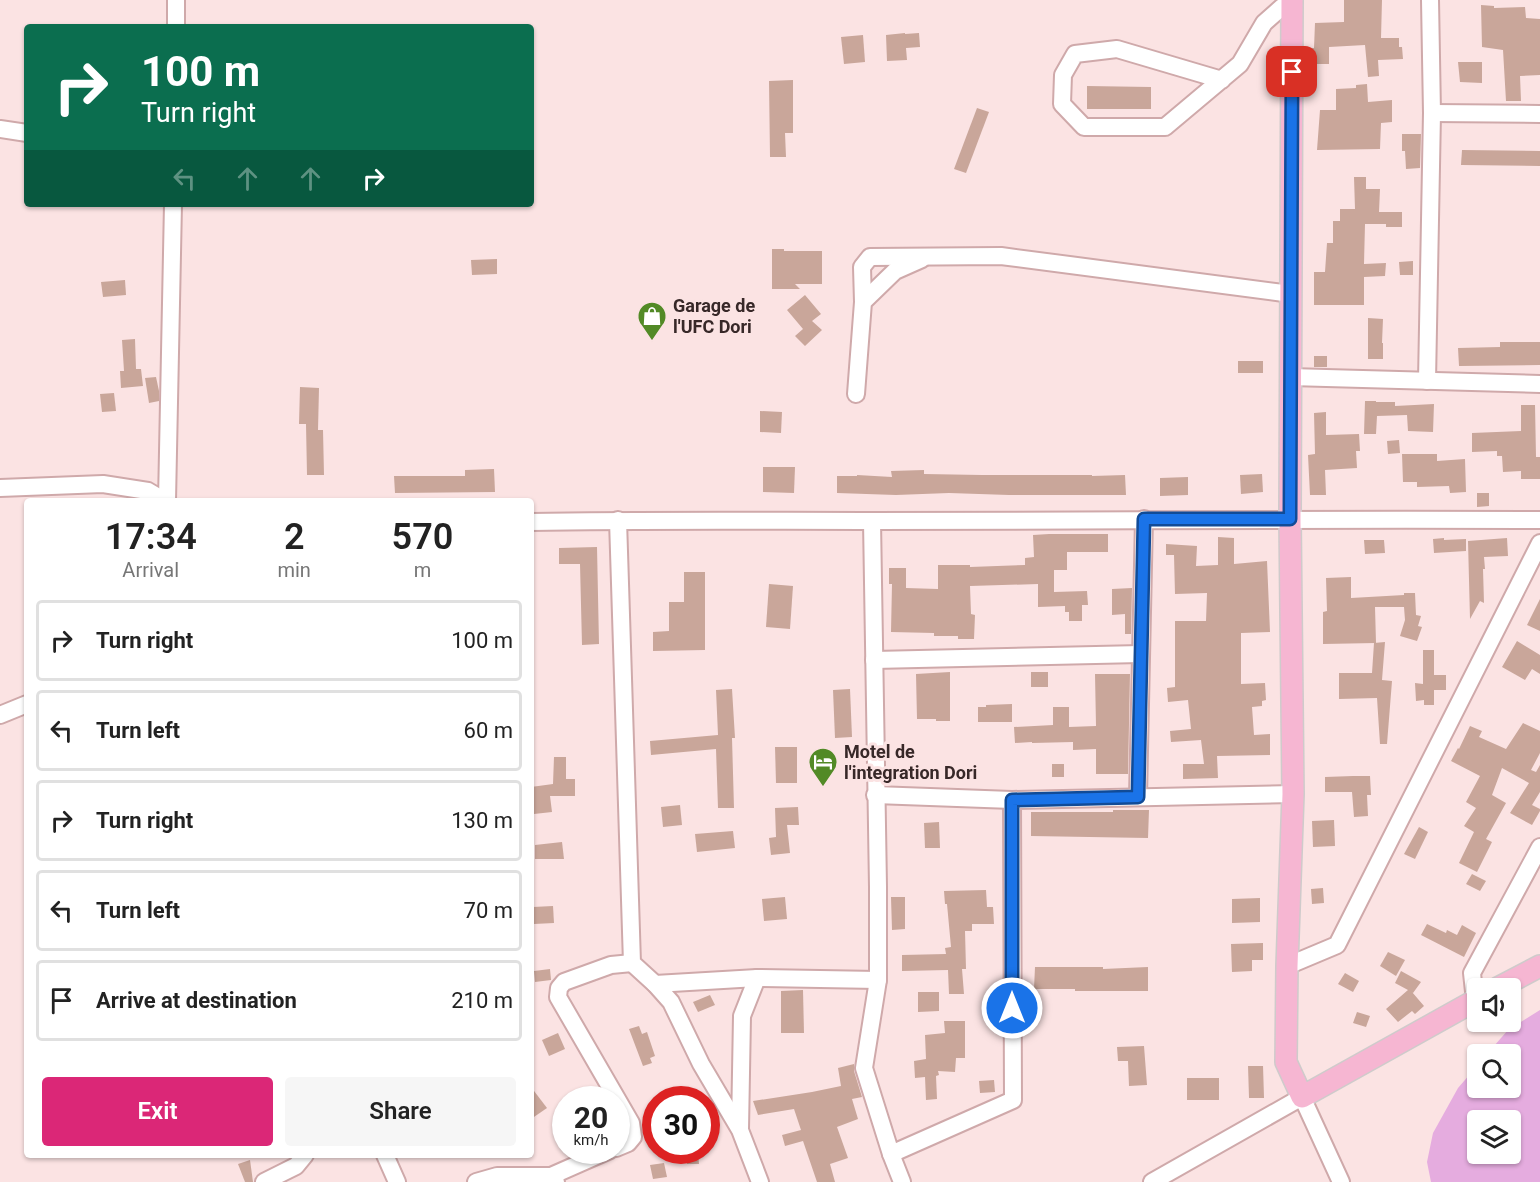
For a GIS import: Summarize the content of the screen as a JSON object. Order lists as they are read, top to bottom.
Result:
{
  "places": {
    "shop": ["Garage de l'UFC Dori"],
    "hotel": ["Motel de l'integration Dori"]
  },
  "page": {
    "turn": ["100 m", "Turn right"],
    "eta": [
      "17:34",
      "Arrival",
      "2",
      "min",
      "570",
      "m"
    ],
    "list": [
      {
        "name": "Turn right",
        "value": "100 m"
      },
      {
        "name": "Turn left",
        "value": "60 m"
      },
      {
        "name": "Turn right",
        "value": "130 m"
      },
      {
        "name": "Turn left",
        "value": "70 m"
      },
      {
        "name": "Arrive at destination",
        "value": "210 m"
      }
    ],
    "buttons": ["Exit", "Share"],
    "speed": "20 km/h",
    "limit": "30"
  }
}
